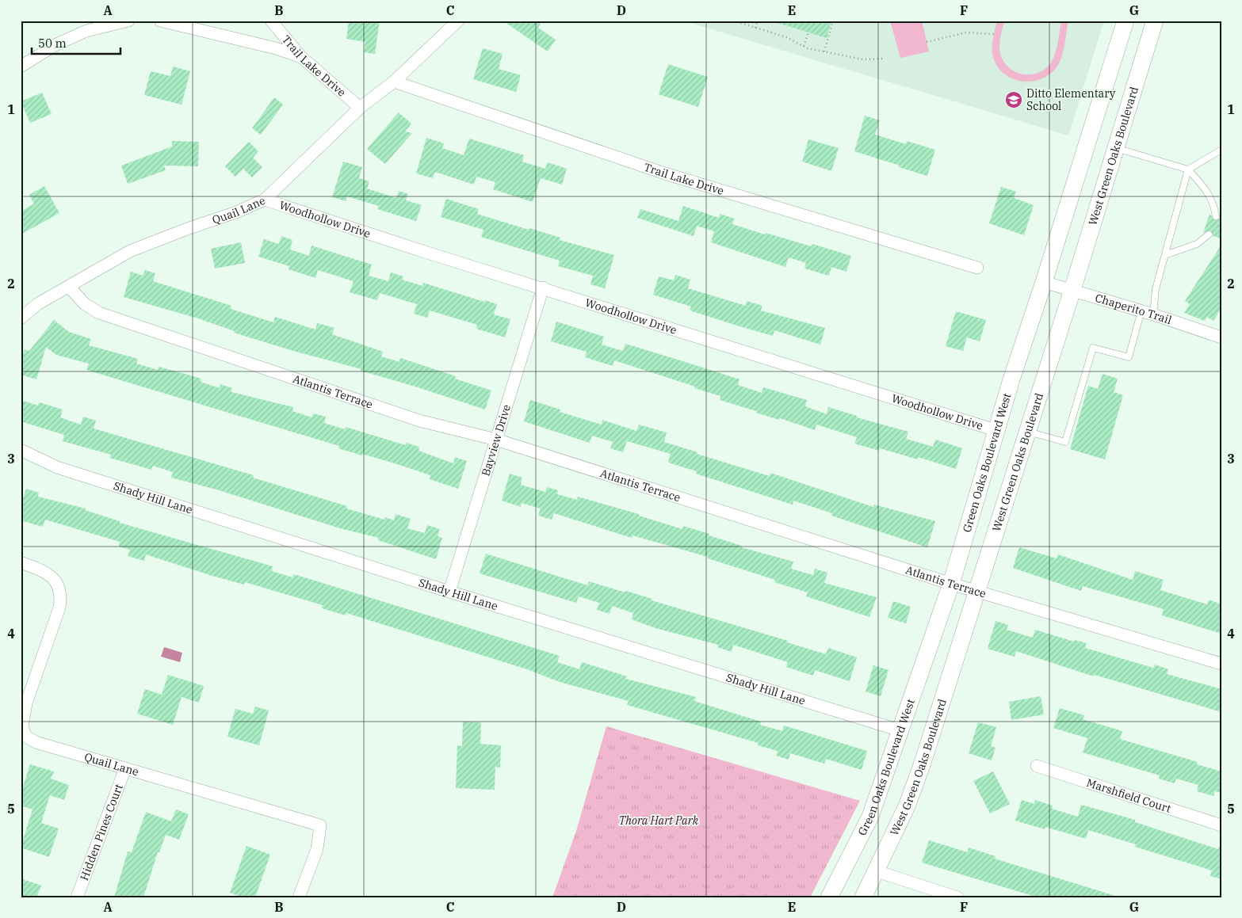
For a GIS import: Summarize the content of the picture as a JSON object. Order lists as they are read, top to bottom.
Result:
{
  "streets": {
    "main road": ["West Green Oaks Boulevard", "Green Oaks Boulevard West"],
    "street": [
      "Trail Lake Drive",
      "Quail Lane",
      "Woodhollow Drive",
      "Chaperito Trail",
      "Atlantis Terrace",
      "Bayview Drive",
      "Shady Hill Lane",
      "Marshfield Court",
      "Hidden Pines Court"
    ]
  },
  "crossings": [
    ["Trail Lake Drive", "Quail Lane"],
    ["West Green Oaks Boulevard", "Chaperito Trail"],
    ["West Green Oaks Boulevard", "Atlantis Terrace"],
    ["Quail Lane", "Woodhollow Drive"],
    ["Quail Lane", "Atlantis Terrace"],
    ["Quail Lane", "Hidden Pines Court"],
    ["Woodhollow Drive", "Bayview Drive"],
    ["Woodhollow Drive", "Green Oaks Boulevard West"],
    ["Chaperito Trail", "Green Oaks Boulevard West"],
    ["Atlantis Terrace", "Bayview Drive"],
    ["Atlantis Terrace", "Green Oaks Boulevard West"],
    ["Bayview Drive", "Shady Hill Lane"],
    ["Green Oaks Boulevard West", "Shady Hill Lane"]
  ],
  "parks": ["Thora Hart Park"],
  "places": {
    "school or university": ["Ditto Elementary School"]
  },
  "scale_bar": "50 m",
  "grid": {
    "columns": [
      "A",
      "B",
      "C",
      "D",
      "E",
      "F",
      "G"
    ],
    "rows": [
      "1",
      "2",
      "3",
      "4",
      "5"
    ]
  }
}
